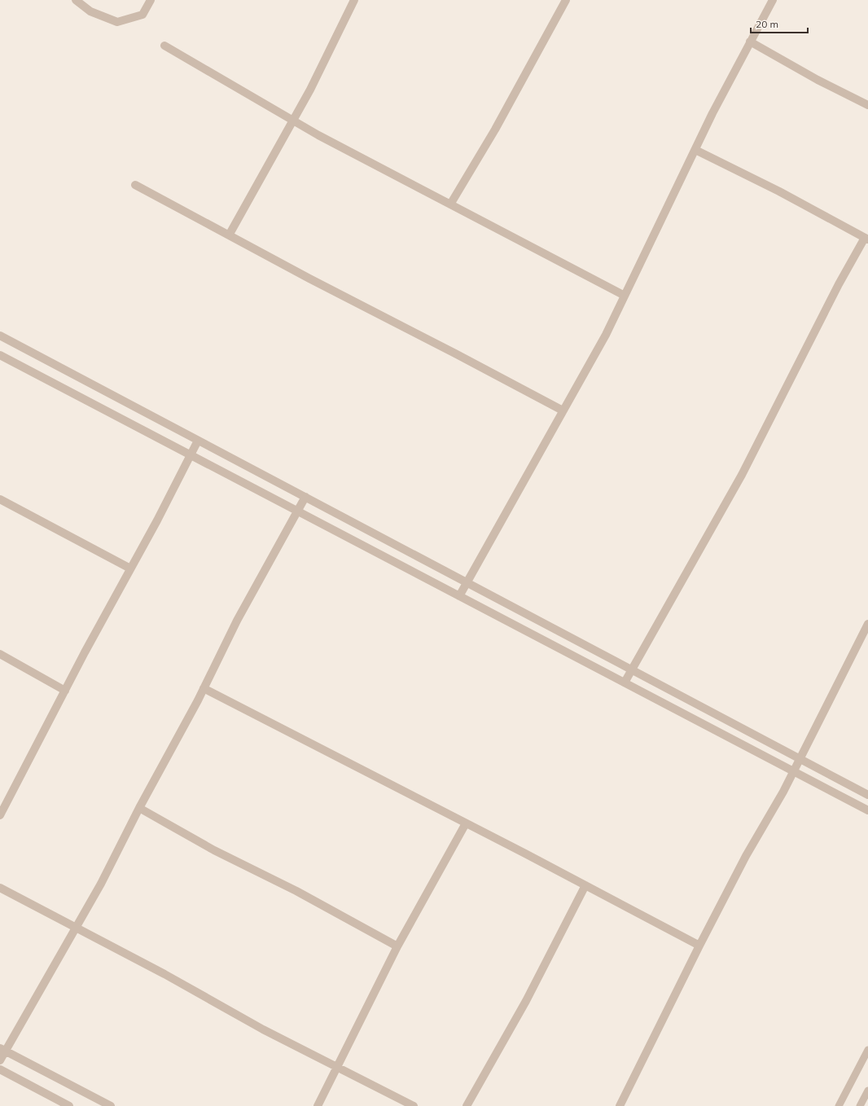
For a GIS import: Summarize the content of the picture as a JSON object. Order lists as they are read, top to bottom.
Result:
{
  "scale_bar": "20 m"
}
